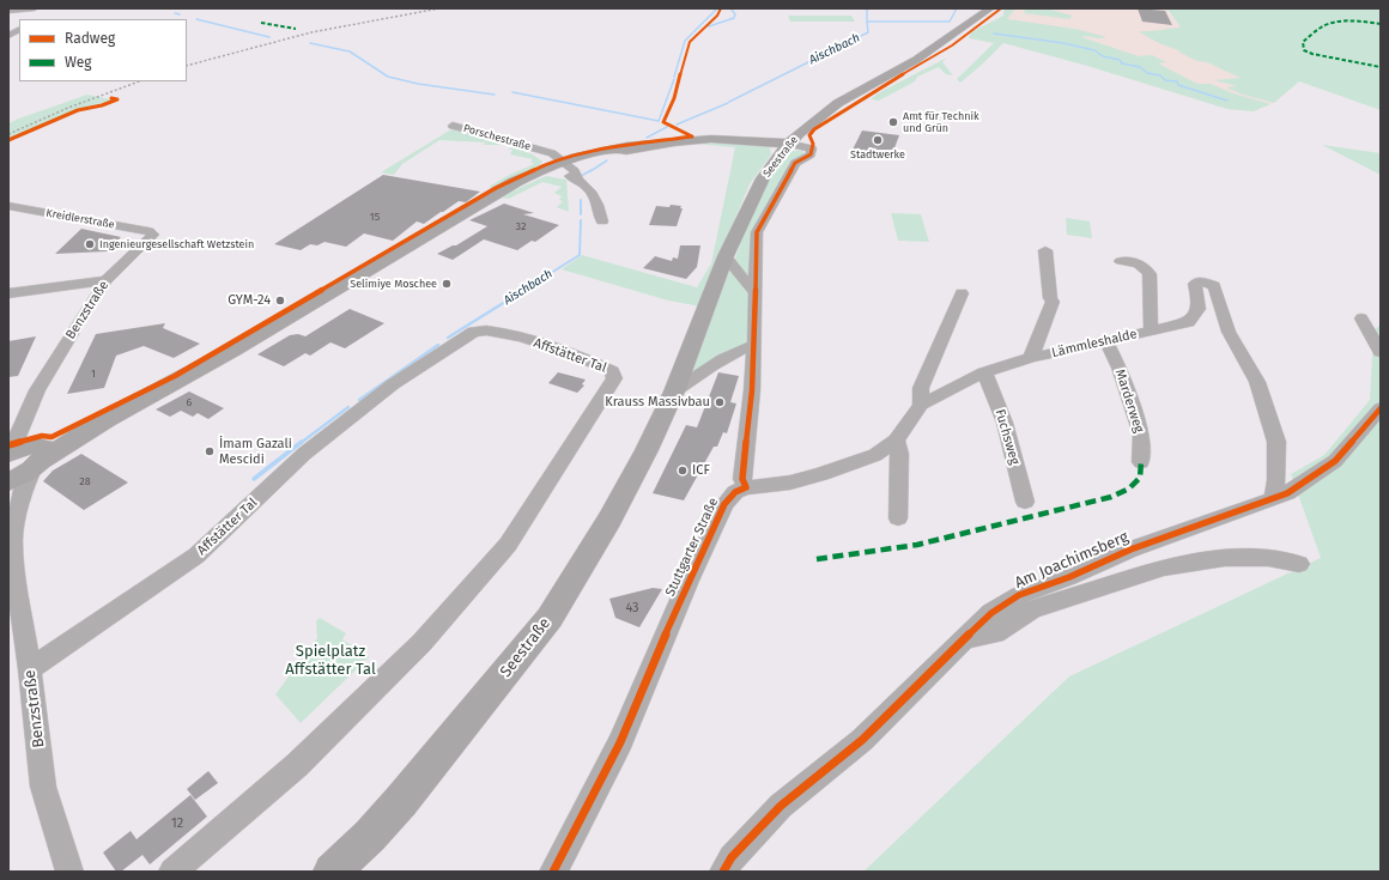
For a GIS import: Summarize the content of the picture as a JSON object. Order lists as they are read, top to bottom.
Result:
{
  "streets": {
    "main road": ["Seestraße"],
    "street": [
      "Porschestraße",
      "Kreidlerstraße",
      "Benzstraße",
      "Lämmleshalde",
      "Affstätter Tal",
      "Marderweg",
      "Fuchsweg",
      "Stuttgarter Straße",
      "Am Joachimsberg"
    ]
  },
  "crossings": [
    ["Kreidlerstraße", "Benzstraße"],
    ["Benzstraße", "Affstätter Tal"],
    ["Lämmleshalde", "Marderweg"],
    ["Lämmleshalde", "Fuchsweg"],
    ["Lämmleshalde", "Stuttgarter Straße"],
    ["Lämmleshalde", "Am Joachimsberg"]
  ],
  "water": ["Aischbach"],
  "parks": ["Spielplatz Affstätter Tal"],
  "places": [
    "Amt für Technik und Grün",
    "Stadtwerke",
    "Ingenieurgesellschaft Wetzstein",
    "Selimiye Moschee",
    "GYM-24",
    "Krauss Massivbau",
    "İmam Gazali Mescidi",
    "ICF"
  ],
  "house_numbers": [
    "15",
    "32",
    "1",
    "6",
    "28",
    "43",
    "12"
  ],
  "legend": ["Radweg", "Weg"]
}
